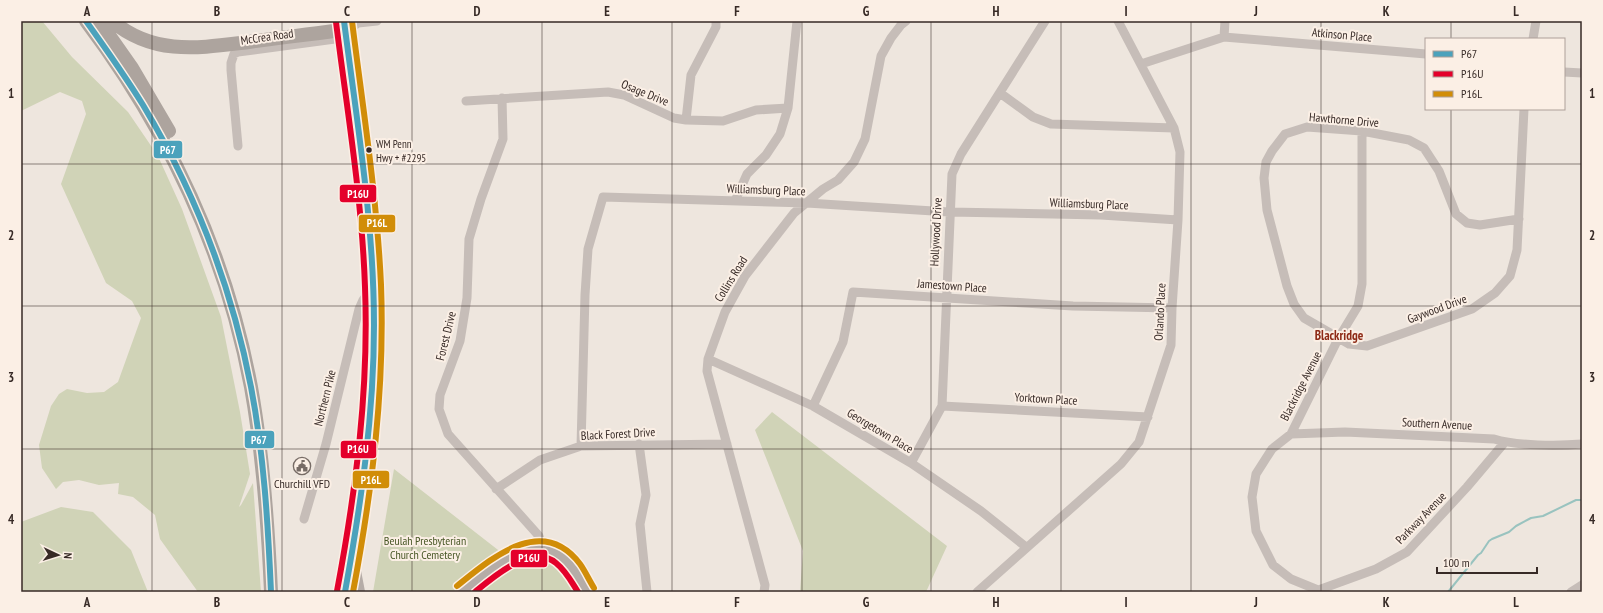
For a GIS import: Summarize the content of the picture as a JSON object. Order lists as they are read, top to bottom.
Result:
{
  "streets": {
    "street": [
      "Atkinson Place",
      "McCrea Road",
      "Osage Drive",
      "Hawthorne Drive",
      "Williamsburg Place",
      "Hollywood Drive",
      "Collins Road",
      "Jamestown Place",
      "Gaywood Drive",
      "Orlando Place",
      "Forest Drive",
      "Blackridge Avenue",
      "Northern Pike",
      "Yorktown Place",
      "Southern Avenue",
      "Georgetown Place",
      "Black Forest Drive",
      "Parkway Avenue"
    ]
  },
  "crossings": [
    ["Atkinson Place", "Orlando Place"],
    ["Osage Drive", "Forest Drive"],
    ["Hawthorne Drive", "Gaywood Drive"],
    ["Hawthorne Drive", "Blackridge Avenue"],
    ["Williamsburg Place", "Hollywood Drive"],
    ["Williamsburg Place", "Collins Road"],
    ["Williamsburg Place", "Orlando Place"],
    ["Williamsburg Place", "Black Forest Drive"],
    ["Hollywood Drive", "Jamestown Place"],
    ["Hollywood Drive", "Yorktown Place"],
    ["Hollywood Drive", "Georgetown Place"],
    ["Collins Road", "Georgetown Place"],
    ["Collins Road", "Black Forest Drive"],
    ["Jamestown Place", "Orlando Place"],
    ["Jamestown Place", "Georgetown Place"],
    ["Gaywood Drive", "Blackridge Avenue"],
    ["Orlando Place", "Yorktown Place"],
    ["Orlando Place", "Georgetown Place"],
    ["Forest Drive", "Black Forest Drive"],
    ["Blackridge Avenue", "Southern Avenue"],
    ["Blackridge Avenue", "Parkway Avenue"],
    ["Southern Avenue", "Parkway Avenue"]
  ],
  "districts": ["Blackridge"],
  "parks": ["Beulah Presbyterian Church Cemetery"],
  "places": {
    "other": ["WM Penn Hwy + #2295"],
    "public building": ["Churchill VFD"]
  },
  "lines": ["transit line P67", "transit line P16L", "transit line P16U"],
  "legend": ["P67", "P16U", "P16L"],
  "scale_bar": "100 m",
  "north": "right",
  "grid": {
    "columns": [
      "A",
      "B",
      "C",
      "D",
      "E",
      "F",
      "G",
      "H",
      "I",
      "J",
      "K",
      "L"
    ],
    "rows": [
      "1",
      "2",
      "3",
      "4"
    ]
  }
}
